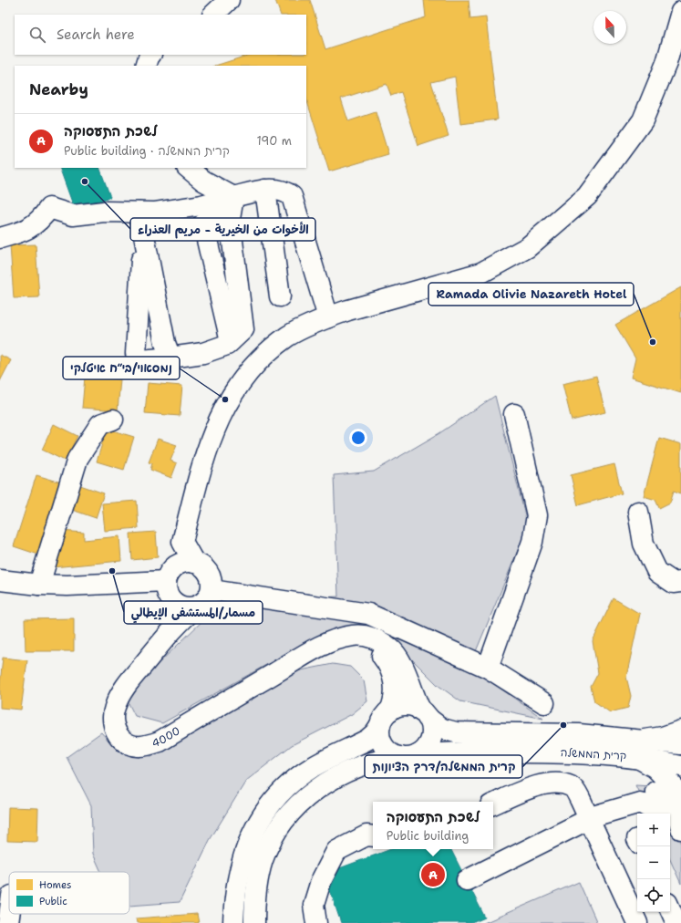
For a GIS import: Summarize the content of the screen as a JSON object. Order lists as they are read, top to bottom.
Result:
{
  "streets": {
    "main road": ["4000", "קרית הממשלה"]
  },
  "crossings": [
    ["4000", "קרית הממשלה"]
  ],
  "places": [
    "الأخوات من الخيرية - مريم العذراء",
    "Ramada Olivie Nazareth Hotel",
    "נמסאוי/בי״ח איטלקי",
    "مسمار/المستشفى الإيطالي",
    "קרית הממשלה/דרך הציונות"
  ],
  "legend": ["Homes", "Public"],
  "north": "top",
  "page": {
    "search": "Search here",
    "heading": "Nearby",
    "list": [
      {
        "mark": "A",
        "name": "לשכת התעסוקה",
        "note": "Public building · קרית הממשלה",
        "value": "190 m"
      }
    ],
    "popup": ["לשכת התעסוקה", "Public building"],
    "map_buttons": ["+", "−"],
    "pins": "A"
  }
}
